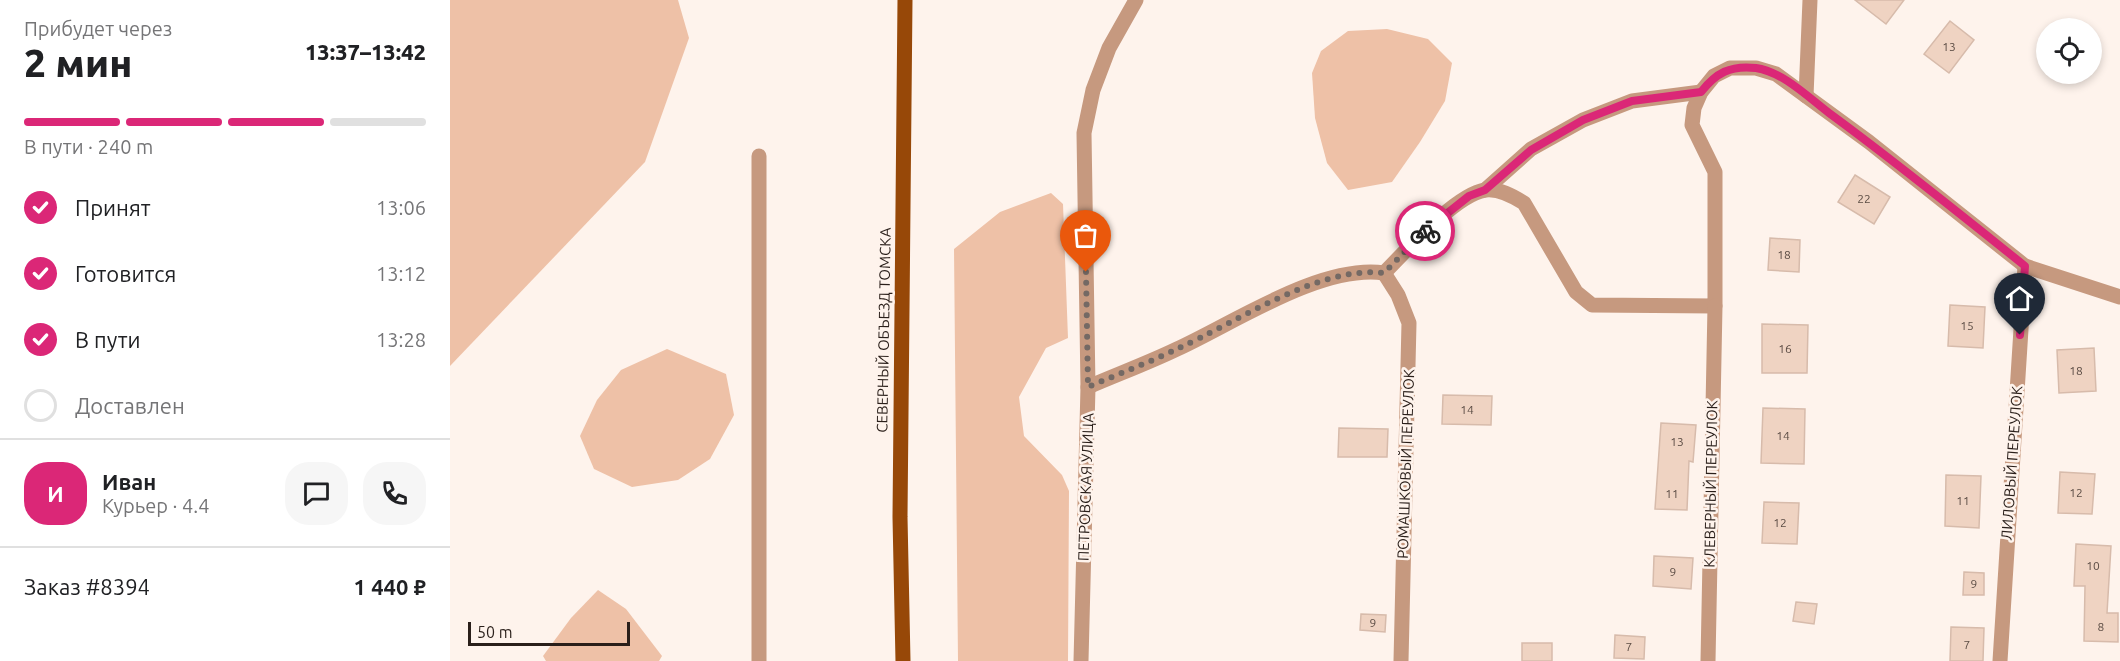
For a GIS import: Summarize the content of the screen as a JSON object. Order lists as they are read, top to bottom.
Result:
{
  "streets": {
    "main road": ["СЕВЕРНЫЙ ОБЪЕЗД ТОМСКА"],
    "street": [
      "ЛИЛОВЫЙ ПЕРЕУЛОК",
      "РОМАШКОВЫЙ ПЕРЕУЛОК",
      "КЛЕВЕРНЫЙ ПЕРЕУЛОК",
      "ПЕТРОВСКАЯ УЛИЦА"
    ]
  },
  "house_numbers": [
    "13",
    "22",
    "18",
    "15",
    "16",
    "18",
    "14",
    "14",
    "13",
    "12",
    "11",
    "11",
    "12",
    "10",
    "9",
    "9",
    "9",
    "8",
    "7",
    "7"
  ],
  "scale_bar": "50 m",
  "page": {
    "heading": ["2 мин", "Прибудет через", "13:37–13:42"],
    "panel": [
      "Иван",
      "Курьер · 4.4",
      "Заказ #8394",
      "1 440 ₽"
    ],
    "bar": "В пути · 240 m",
    "list": [
      ["Принят", "13:06"],
      ["Готовится", "13:12"],
      ["В пути", "13:28"],
      "Доставлен"
    ],
    "round": "И",
    "scale": "50 m"
  }
}
